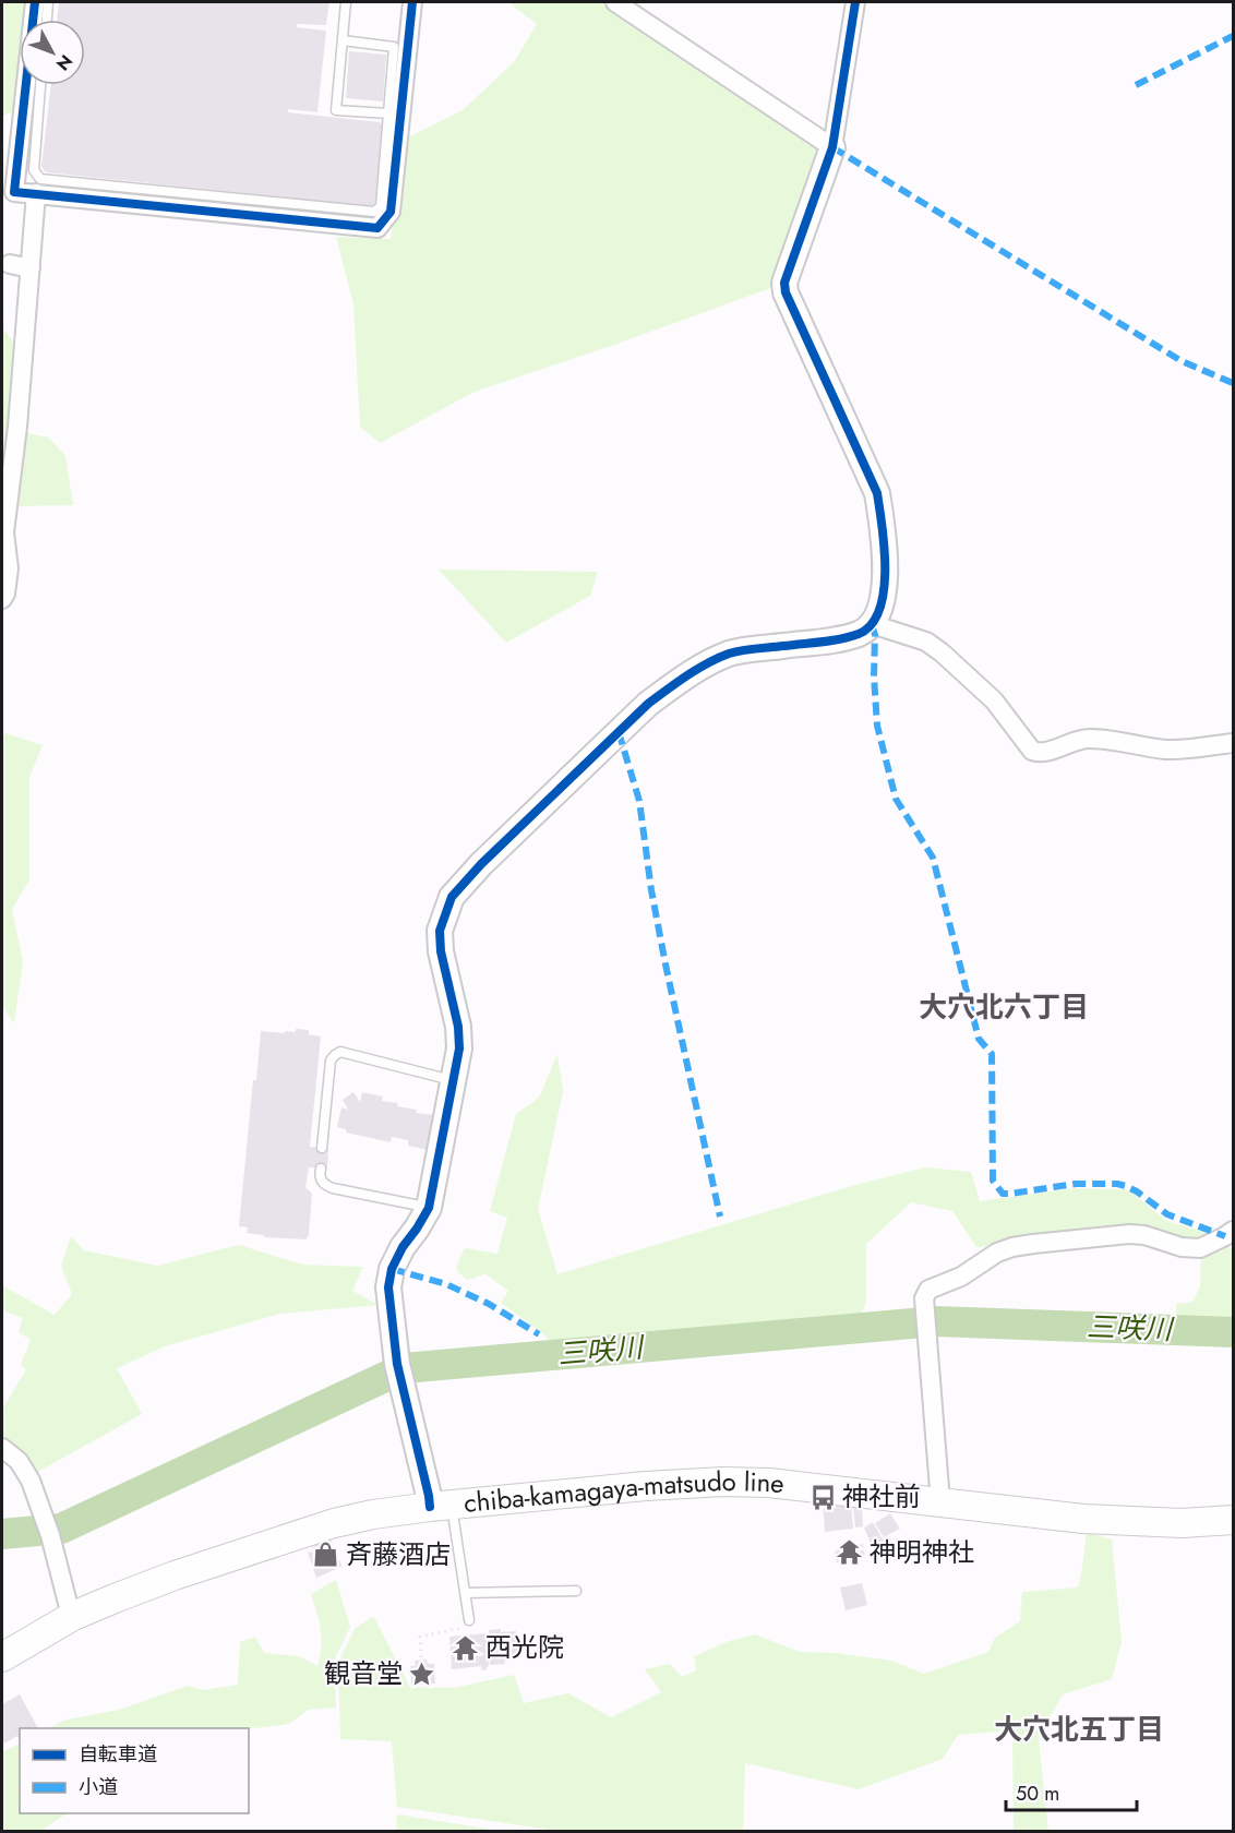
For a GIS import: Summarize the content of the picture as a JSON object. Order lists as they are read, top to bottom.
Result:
{
  "streets": {
    "main road": ["chiba-kamagaya-matsudo line"]
  },
  "districts": ["大穴北六丁目", "大穴北五丁目"],
  "water": ["三咲川"],
  "places": {
    "bus stop": ["神社前"],
    "temple": ["神明神社", "西光院"],
    "shop": ["斉藤酒店"],
    "place": ["観音堂"]
  },
  "legend": ["自転車道", "小道"],
  "scale_bar": "50 m",
  "north": "bottom right"
}
